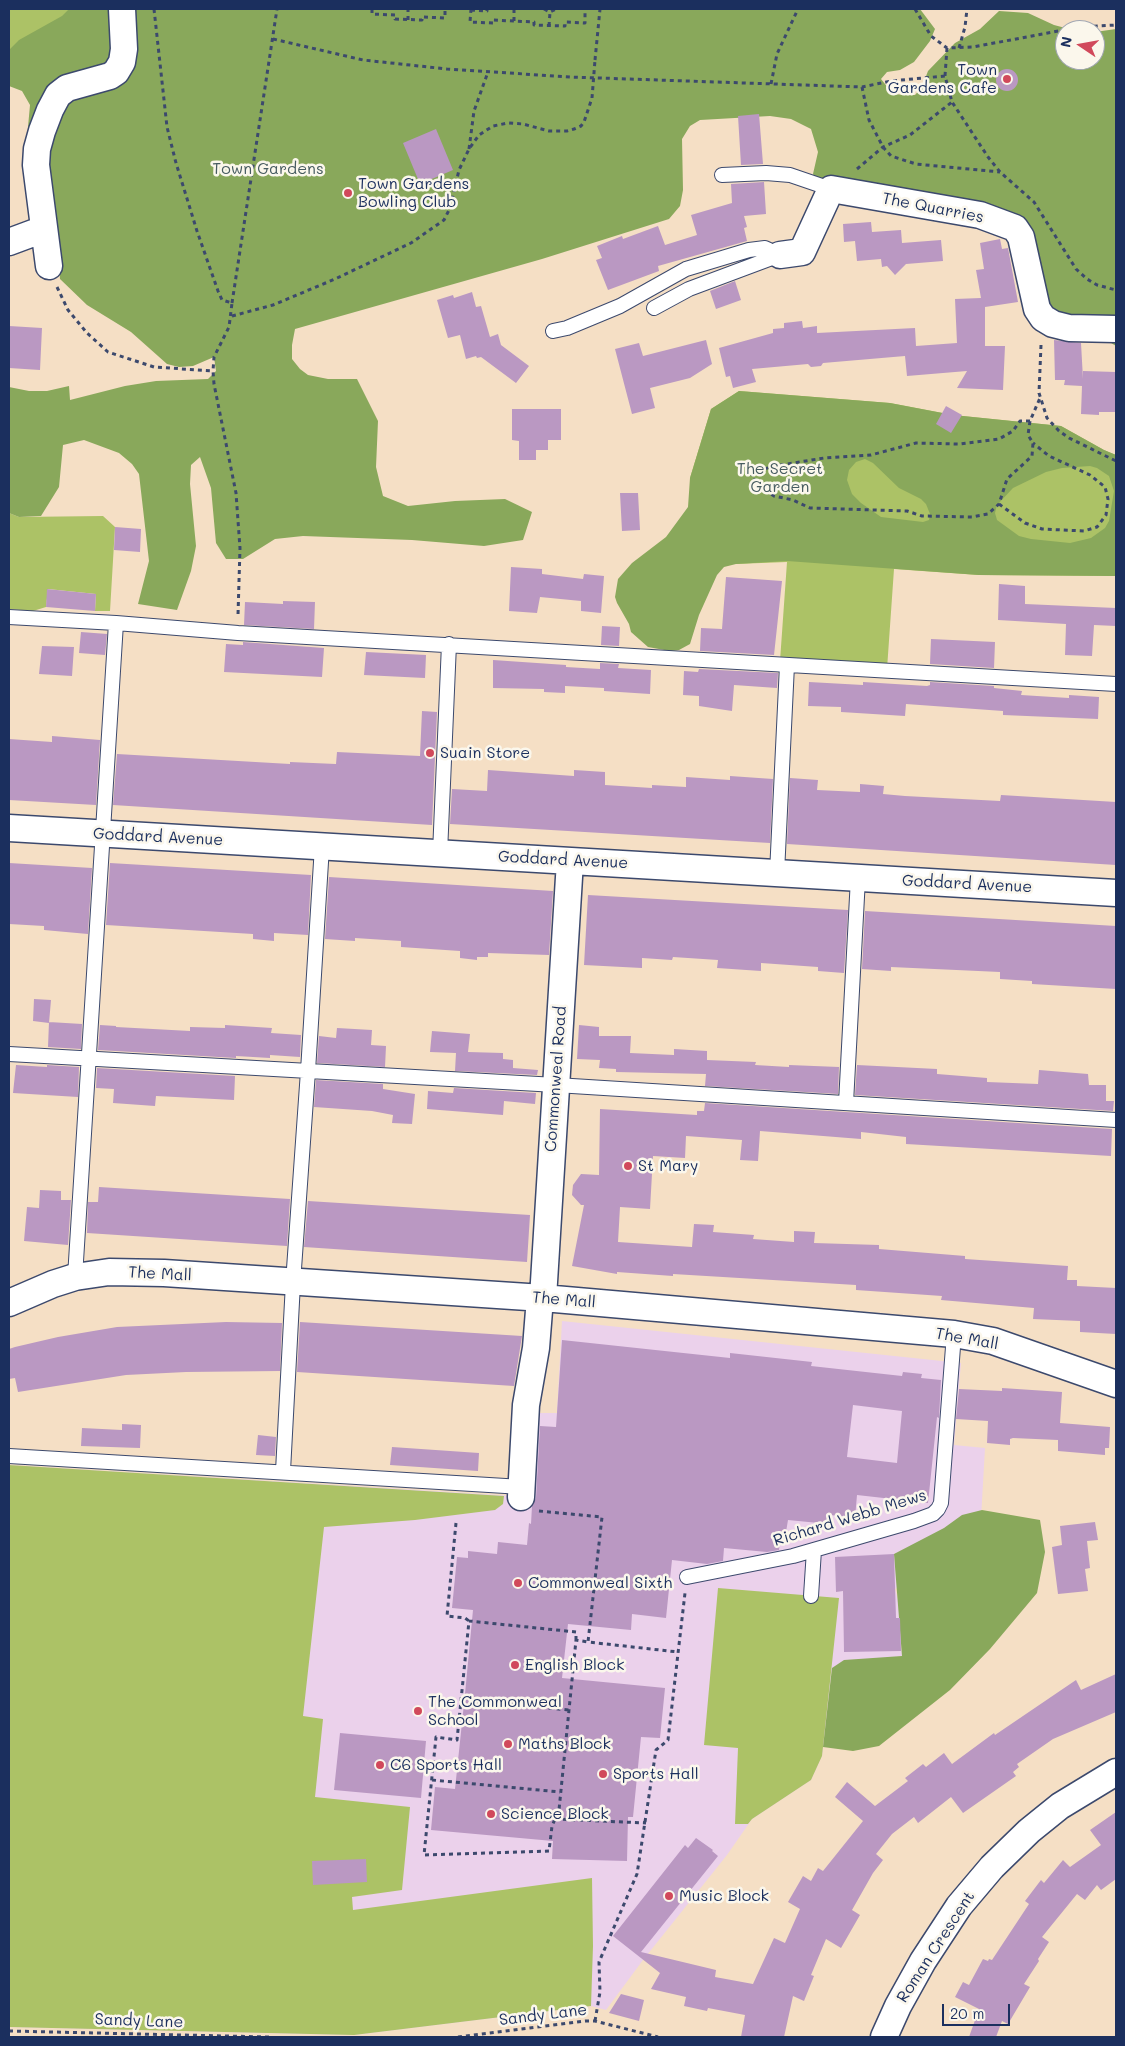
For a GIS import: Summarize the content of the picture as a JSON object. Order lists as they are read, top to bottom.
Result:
{
  "streets": {
    "street": [
      "The Quarries",
      "Goddard Avenue",
      "Commonweal Road",
      "The Mall",
      "Roman Crescent"
    ],
    "lane": ["Richard Webb Mews"],
    "path": ["Sandy Lane"]
  },
  "crossings": [
    ["Goddard Avenue", "Commonweal Road"],
    ["Commonweal Road", "The Mall"],
    ["The Mall", "Richard Webb Mews"]
  ],
  "parks": ["Town Gardens", "The Secret Garden"],
  "places": [
    "Town Gardens Cafe",
    "Town Gardens Bowling Club",
    "Suain Store",
    "St Mary",
    "Commonweal Sixth",
    "English Block",
    "The Commonweal School",
    "Maths Block",
    "C6 Sports Hall",
    "Sports Hall",
    "Science Block",
    "Music Block"
  ],
  "scale_bar": "20 m",
  "north": "left"
}
